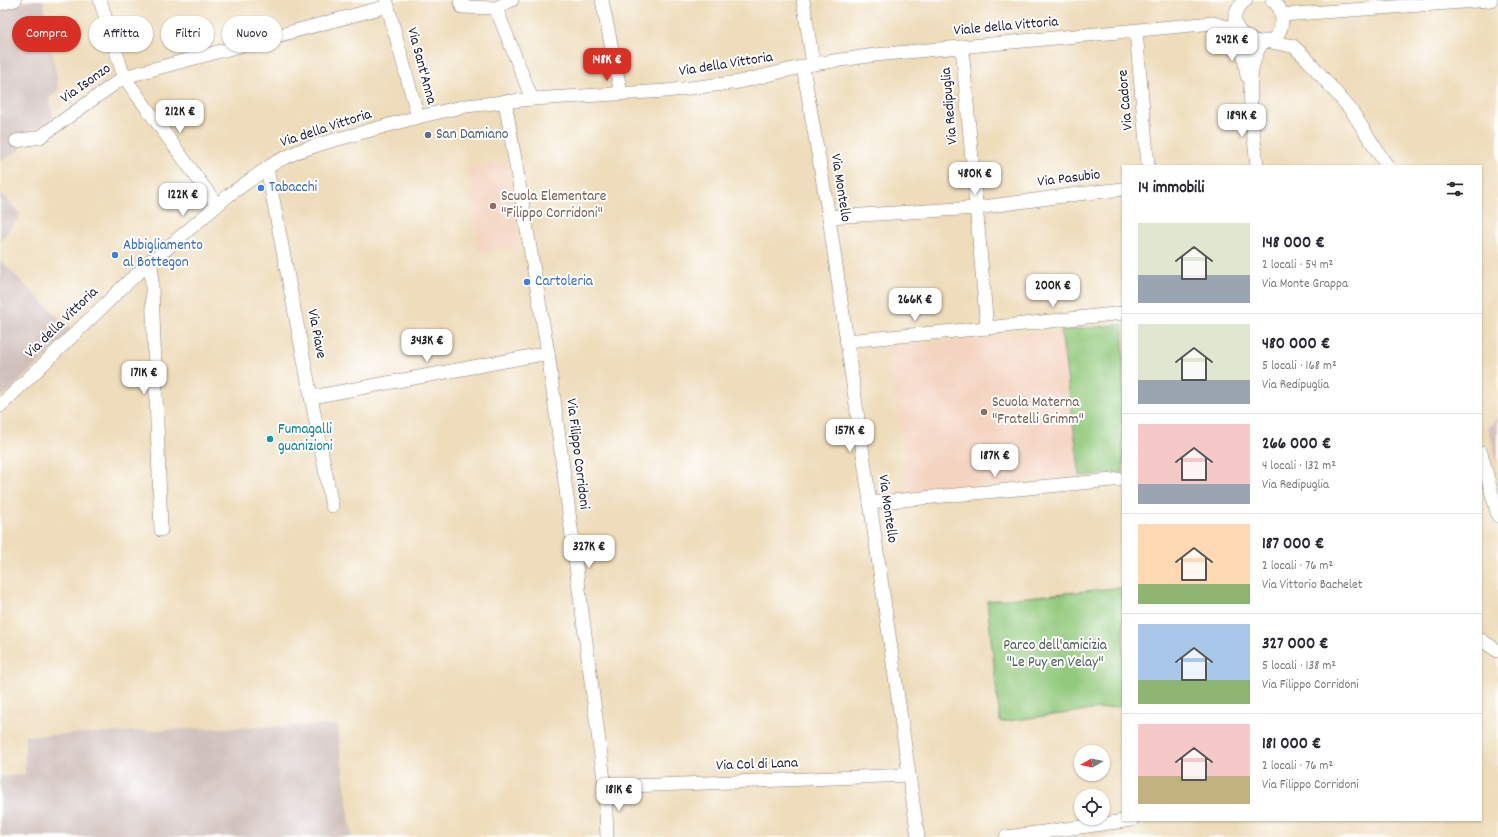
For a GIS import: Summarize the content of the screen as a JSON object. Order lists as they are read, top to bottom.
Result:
{
  "streets": {
    "street": [
      "Viale della Vittoria",
      "Via della Vittoria",
      "Via Sant'Anna",
      "Via Isonzo",
      "Via Cadore",
      "Via Redipuglia",
      "Via Pasubio",
      "Via Montello",
      "Via Piave",
      "Via Filippo Corridoni",
      "Via Col di Lana"
    ]
  },
  "crossings": [
    ["Viale della Vittoria", "Via della Vittoria"],
    ["Viale della Vittoria", "Via Cadore"],
    ["Viale della Vittoria", "Via Redipuglia"],
    ["Viale della Vittoria", "Via Montello"],
    ["Via della Vittoria", "Via Sant'Anna"],
    ["Via della Vittoria", "Via Montello"],
    ["Via della Vittoria", "Via Piave"],
    ["Via della Vittoria", "Via Filippo Corridoni"],
    ["Via Sant'Anna", "Via Isonzo"],
    ["Via Redipuglia", "Via Pasubio"],
    ["Via Pasubio", "Via Montello"],
    ["Via Montello", "Via Col di Lana"],
    ["Via Filippo Corridoni", "Via Col di Lana"]
  ],
  "parks": ["Parco dell'amicizia \"Le Puy en Velay\""],
  "places": [
    "San Damiano",
    "Tabacchi",
    "Scuola Elementare \"Filippo Corridoni\"",
    "Abbigliamento al Bottegon",
    "Cartoleria",
    "Scuola Materna \"Fratelli Grimm\"",
    "Fumagalli guanizioni"
  ],
  "north": "left",
  "page": {
    "chip": [
      "Compra",
      "Affitta",
      "Filtri",
      "Nuovo"
    ],
    "price": [
      "242K €",
      "148K €",
      "212K €",
      "189K €",
      "480K €",
      "122K €",
      "200K €",
      "266K €",
      "343K €",
      "171K €",
      "157K €",
      "187K €",
      "327K €",
      "181K €"
    ],
    "heading": "14 immobili",
    "list": [
      {
        "name": "148 000 €",
        "note": "2 locali · 54 m² · Via Monte Grappa"
      },
      {
        "name": "480 000 €",
        "note": "5 locali · 168 m² · Via Redipuglia"
      },
      {
        "name": "266 000 €",
        "note": "4 locali · 132 m² · Via Redipuglia"
      },
      {
        "name": "187 000 €",
        "note": "2 locali · 76 m² · Via Vittorio Bachelet"
      },
      {
        "name": "327 000 €",
        "note": "5 locali · 138 m² · Via Filippo Corridoni"
      },
      {
        "name": "181 000 €",
        "note": "2 locali · 76 m² · Via Filippo Corridoni"
      }
    ]
  }
}
